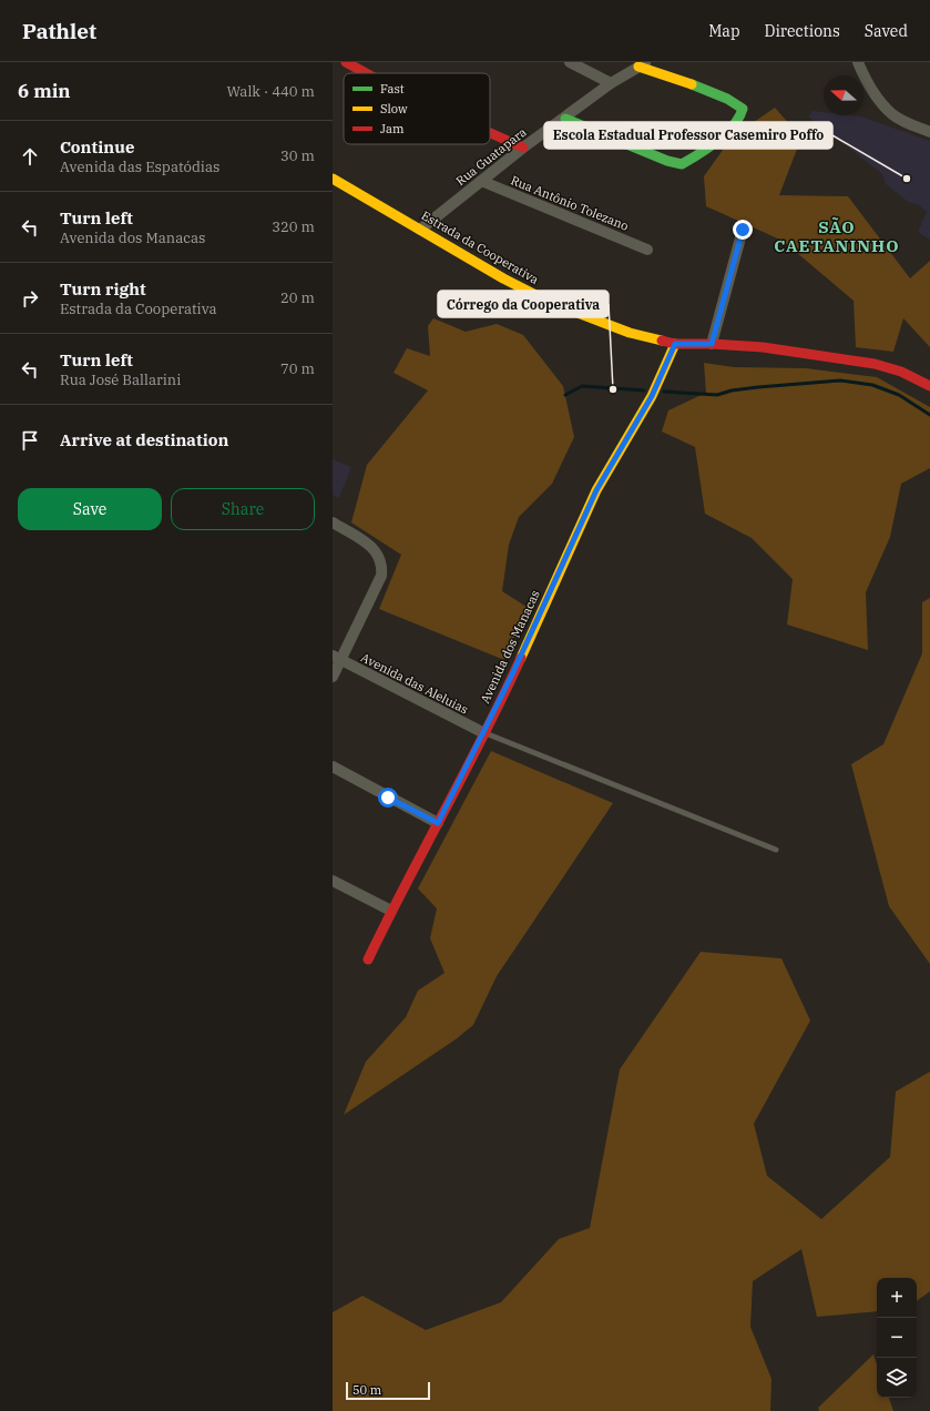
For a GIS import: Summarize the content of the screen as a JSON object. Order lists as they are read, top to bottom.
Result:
{
  "streets": {
    "street": [
      "Rua Guatapara",
      "Rua Antônio Tolezano",
      "Estrada da Cooperativa",
      "Avenida dos Manacas",
      "Avenida das Aleluias"
    ]
  },
  "crossings": [
    ["Rua Guatapara", "Rua Antônio Tolezano"],
    ["Rua Guatapara", "Estrada da Cooperativa"],
    ["Estrada da Cooperativa", "Avenida dos Manacas"],
    ["Avenida dos Manacas", "Avenida das Aleluias"]
  ],
  "districts": ["SÃO CAETANINHO"],
  "places": ["Escola Estadual Professor Casemiro Poffo", "Córrego da Cooperativa"],
  "legend": ["Fast", "Slow", "Jam"],
  "scale_bar": "50 m",
  "north": "left",
  "page": {
    "header": "Pathlet",
    "nav": ["Map", "Directions", "Saved"],
    "heading": ["6 min", "Walk · 440 m"],
    "list": [
      ["Continue", "Avenida das Espatódias", "30 m"],
      ["Turn left", "Avenida dos Manacas", "320 m"],
      ["Turn right", "Estrada da Cooperativa", "20 m"],
      ["Turn left", "Rua José Ballarini", "70 m"],
      "Arrive at destination"
    ],
    "buttons": ["Save", "Share"],
    "map_buttons": ["+", "−"],
    "scale": "50 m"
  }
}
